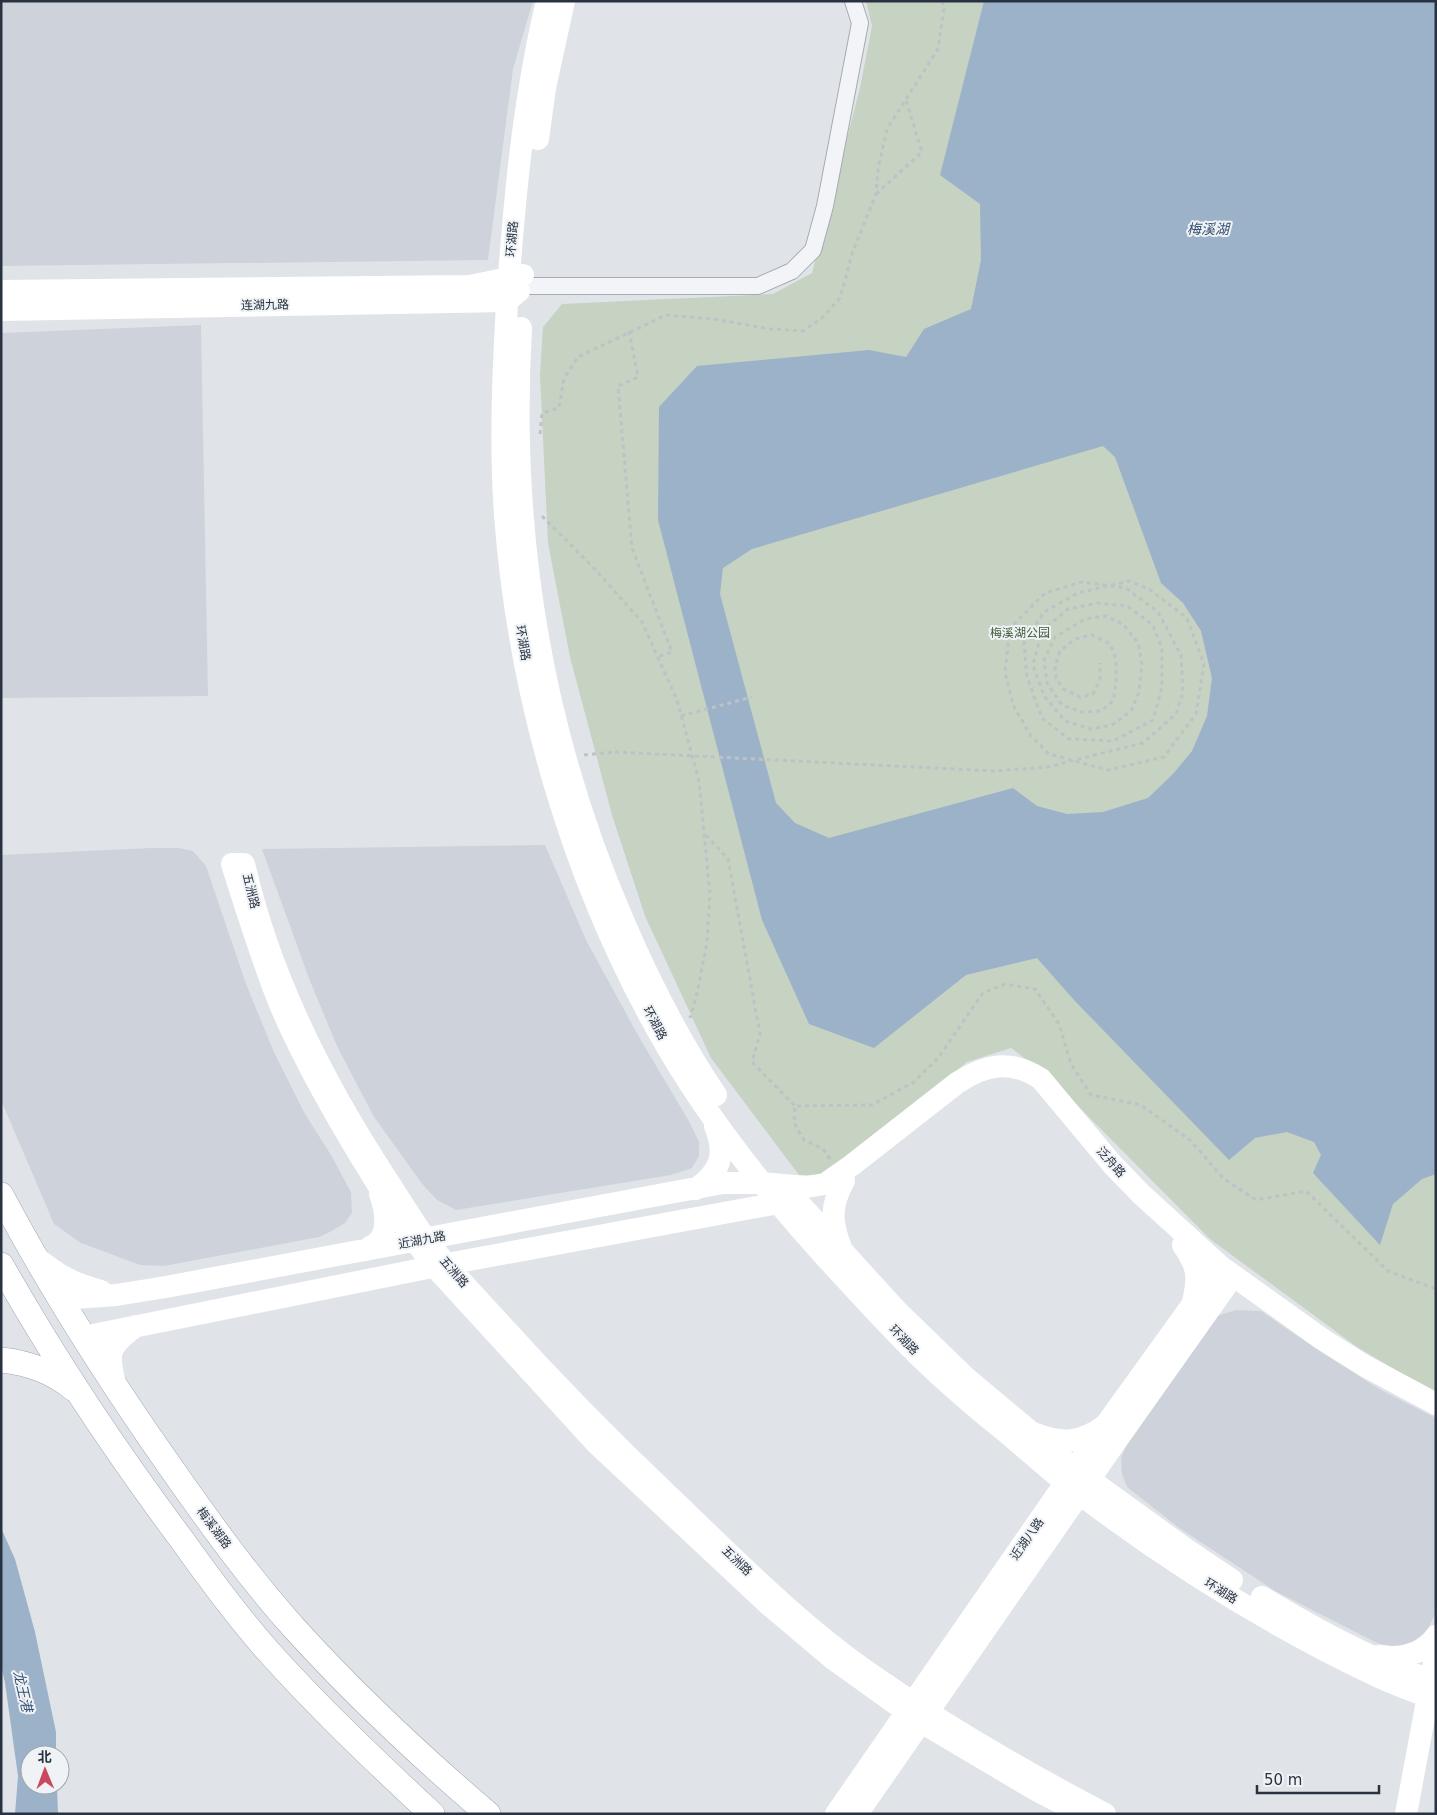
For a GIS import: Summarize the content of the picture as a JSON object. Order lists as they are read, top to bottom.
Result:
{
  "streets": {
    "main road": [
      "环湖路",
      "连湖九路",
      "五洲路",
      "泛舟路",
      "近湖九路",
      "梅溪湖路",
      "近湖八路"
    ]
  },
  "crossings": [
    ["环湖路", "连湖九路"],
    ["环湖路", "泛舟路"],
    ["环湖路", "近湖九路"],
    ["环湖路", "近湖八路"],
    ["五洲路", "近湖九路"],
    ["五洲路", "近湖八路"],
    ["泛舟路", "近湖九路"],
    ["泛舟路", "近湖八路"],
    ["近湖九路", "梅溪湖路"]
  ],
  "water": ["梅溪湖", "龙王港"],
  "parks": ["梅溪湖公园"],
  "scale_bar": "50 m",
  "north": "top"
}
